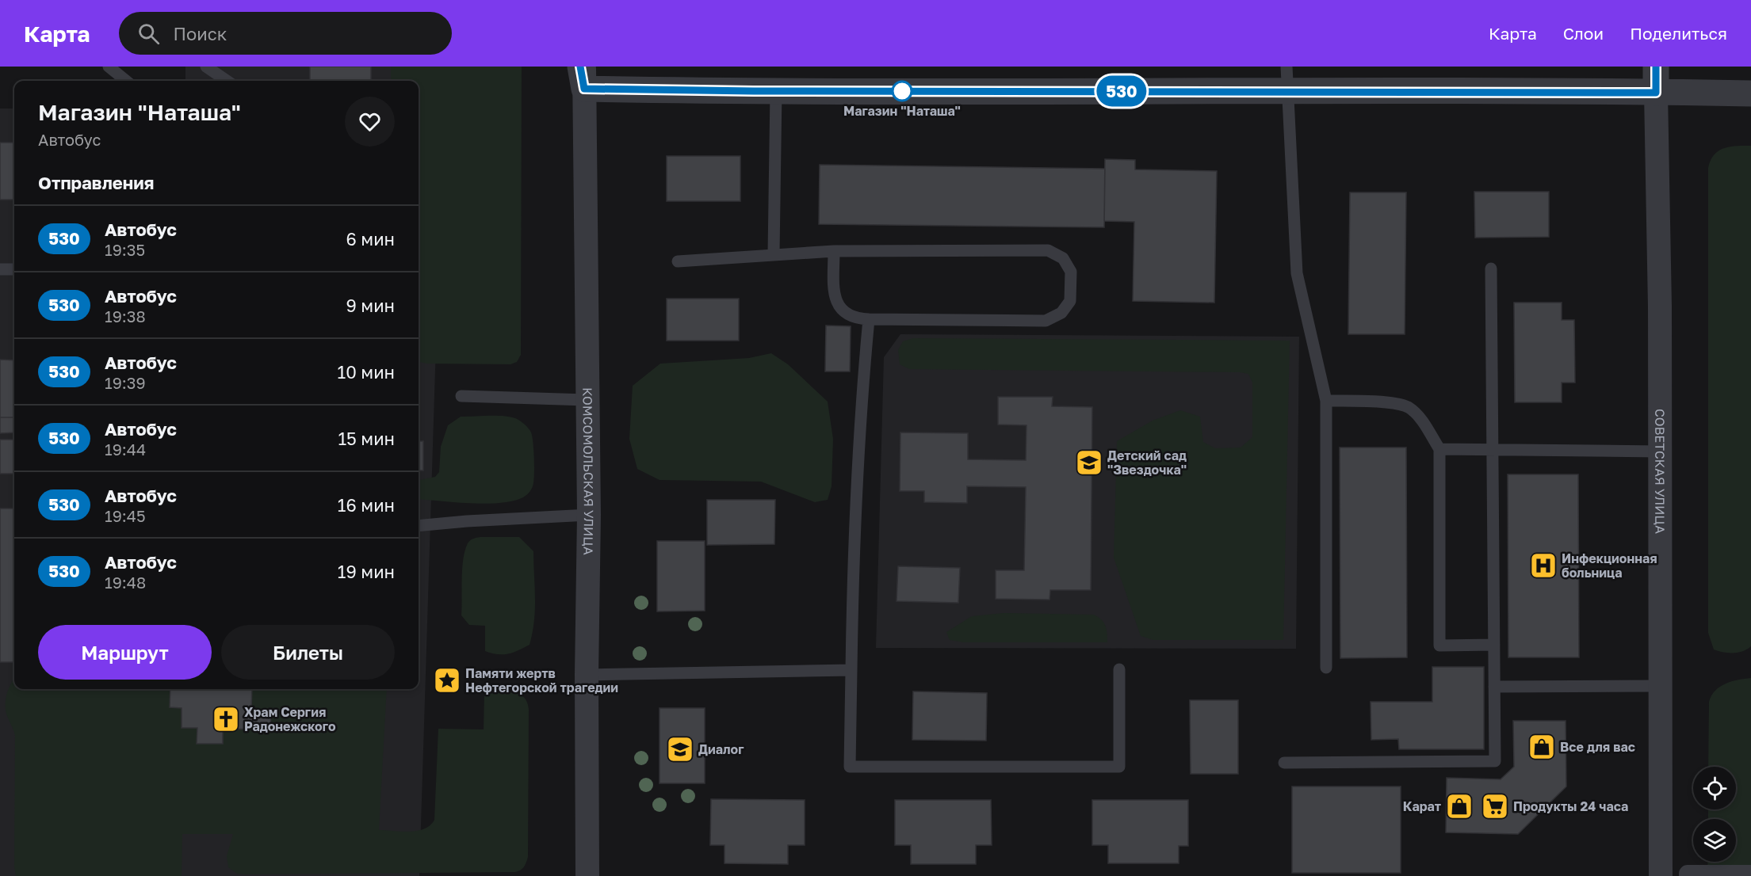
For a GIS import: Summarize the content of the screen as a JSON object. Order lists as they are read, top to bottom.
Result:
{
  "streets": {
    "street": ["КОМСОМОЛЬСКАЯ УЛИЦА", "СОВЕТСКАЯ УЛИЦА"]
  },
  "places": {
    "other": ["Магазин \"Наташа\""],
    "school or university": ["Детский сад \"Звездочка\"", "Диалог"],
    "hospital": ["Инфекционная больница"],
    "place": ["Памяти жертв Нефтегорской трагедии"],
    "church": ["Храм Сергия Радонежского"],
    "shop": ["Все для вас", "Карат"],
    "supermarket": ["Продукты 24 часа"]
  },
  "lines": ["bus line 530"],
  "page": {
    "header": "Карта",
    "search": "Поиск",
    "nav": ["Карта", "Слои", "Поделиться"],
    "on_map": "530",
    "heading": [
      ["Магазин \"Наташа\"", "Автобус"],
      "Отправления"
    ],
    "list": [
      {
        "mark": "530",
        "name": "Автобус",
        "note": "19:35",
        "value": "6 мин"
      },
      {
        "mark": "530",
        "name": "Автобус",
        "note": "19:38",
        "value": "9 мин"
      },
      {
        "mark": "530",
        "name": "Автобус",
        "note": "19:39",
        "value": "10 мин"
      },
      {
        "mark": "530",
        "name": "Автобус",
        "note": "19:44",
        "value": "15 мин"
      },
      {
        "mark": "530",
        "name": "Автобус",
        "note": "19:45",
        "value": "16 мин"
      },
      {
        "mark": "530",
        "name": "Автобус",
        "note": "19:48",
        "value": "19 мин"
      }
    ],
    "buttons": ["Маршрут", "Билеты"]
  }
}
